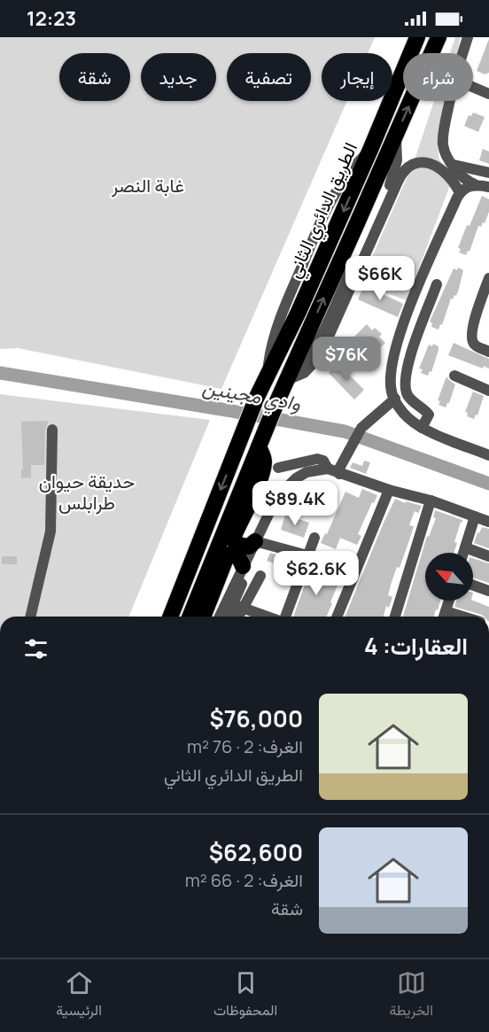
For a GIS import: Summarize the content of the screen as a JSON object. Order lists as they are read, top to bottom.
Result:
{
  "streets": {
    "highway": ["الطريق الدائري الثاني"]
  },
  "water": ["وادي مجينين"],
  "parks": ["غابة النصر", "حديقة حيوان طرابلس"],
  "north": "top left",
  "page": {
    "status": "12:23",
    "chip": [
      "شراء",
      "إيجار",
      "تصفية",
      "جديد",
      "شقة"
    ],
    "price": [
      "$66K",
      "$76K",
      "$89.4K",
      "$62.6K"
    ],
    "heading": "العقارات: 4",
    "list": [
      {
        "name": "$76,000",
        "note": "الغرف: 2 · 76 m² · الطريق الدائري الثاني"
      },
      {
        "name": "$62,600",
        "note": "الغرف: 2 · 66 m² · شقة"
      }
    ],
    "tabs": ["الخريطة", "المحفوظات", "الرئيسية"]
  }
}
